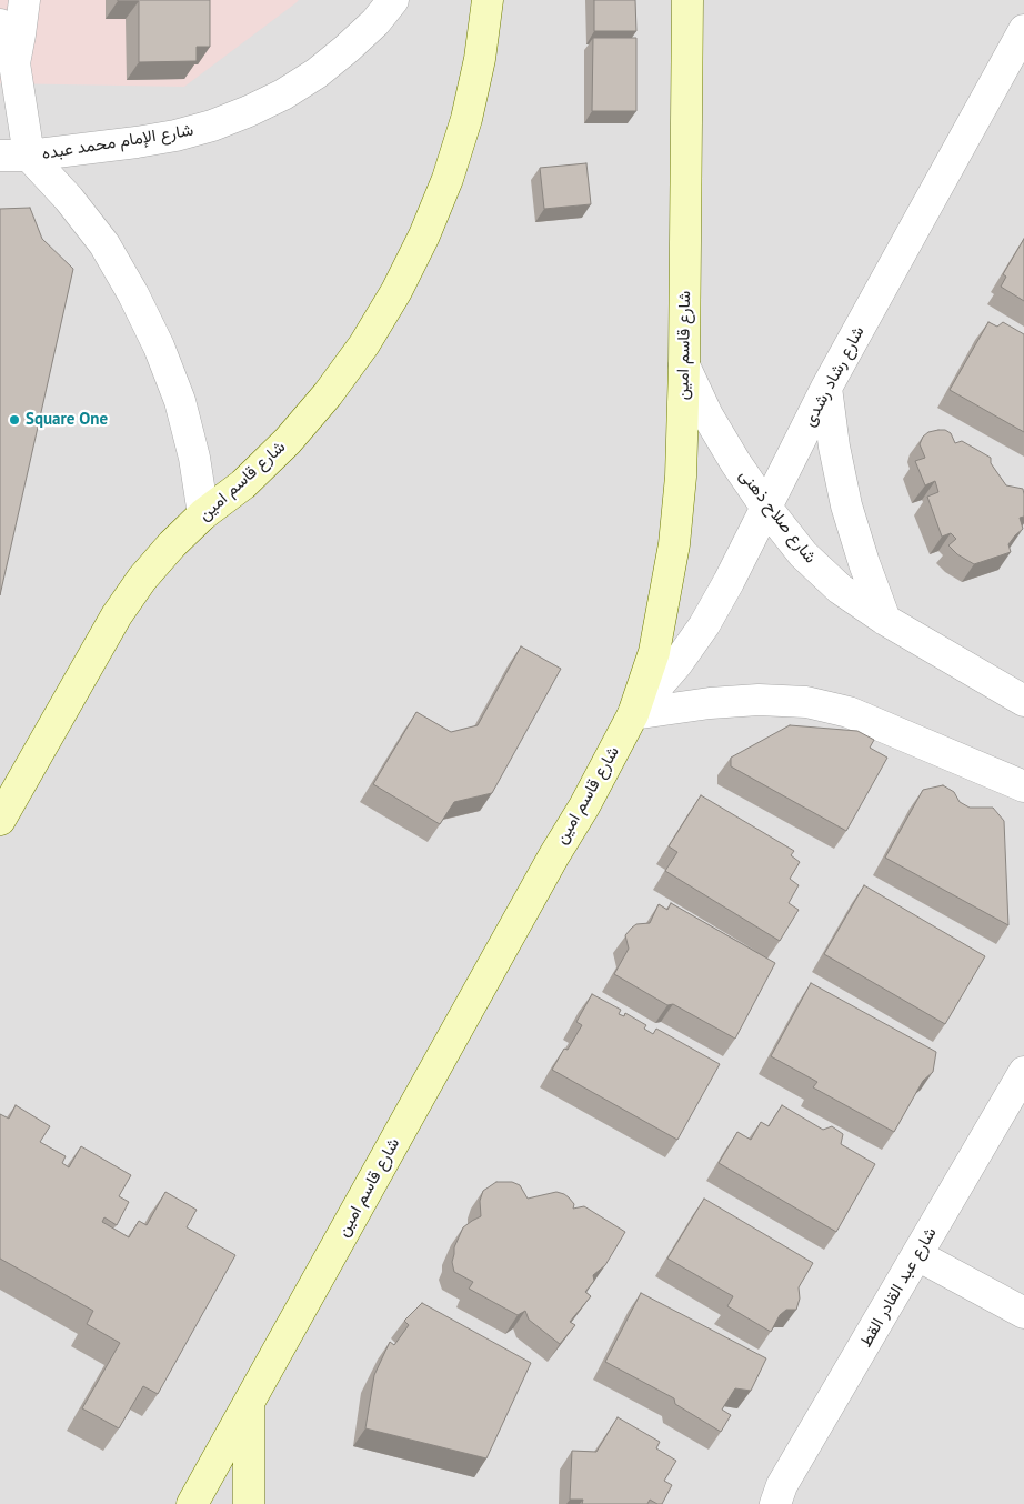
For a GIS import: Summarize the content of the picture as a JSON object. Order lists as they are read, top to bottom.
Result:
{
  "streets": {
    "main road": ["شارع قاسم امين"],
    "street": [
      "شارع الإمام محمد عبده",
      "شارع رشاد رشدى",
      "شارع صلاح ذهنى",
      "شارع عبد القادر القط"
    ]
  },
  "crossings": [
    ["شارع قاسم امين", "شارع رشاد رشدى"],
    ["شارع قاسم امين", "شارع صلاح ذهنى"],
    ["شارع رشاد رشدى", "شارع صلاح ذهنى"]
  ],
  "places": ["Square One"]
}
